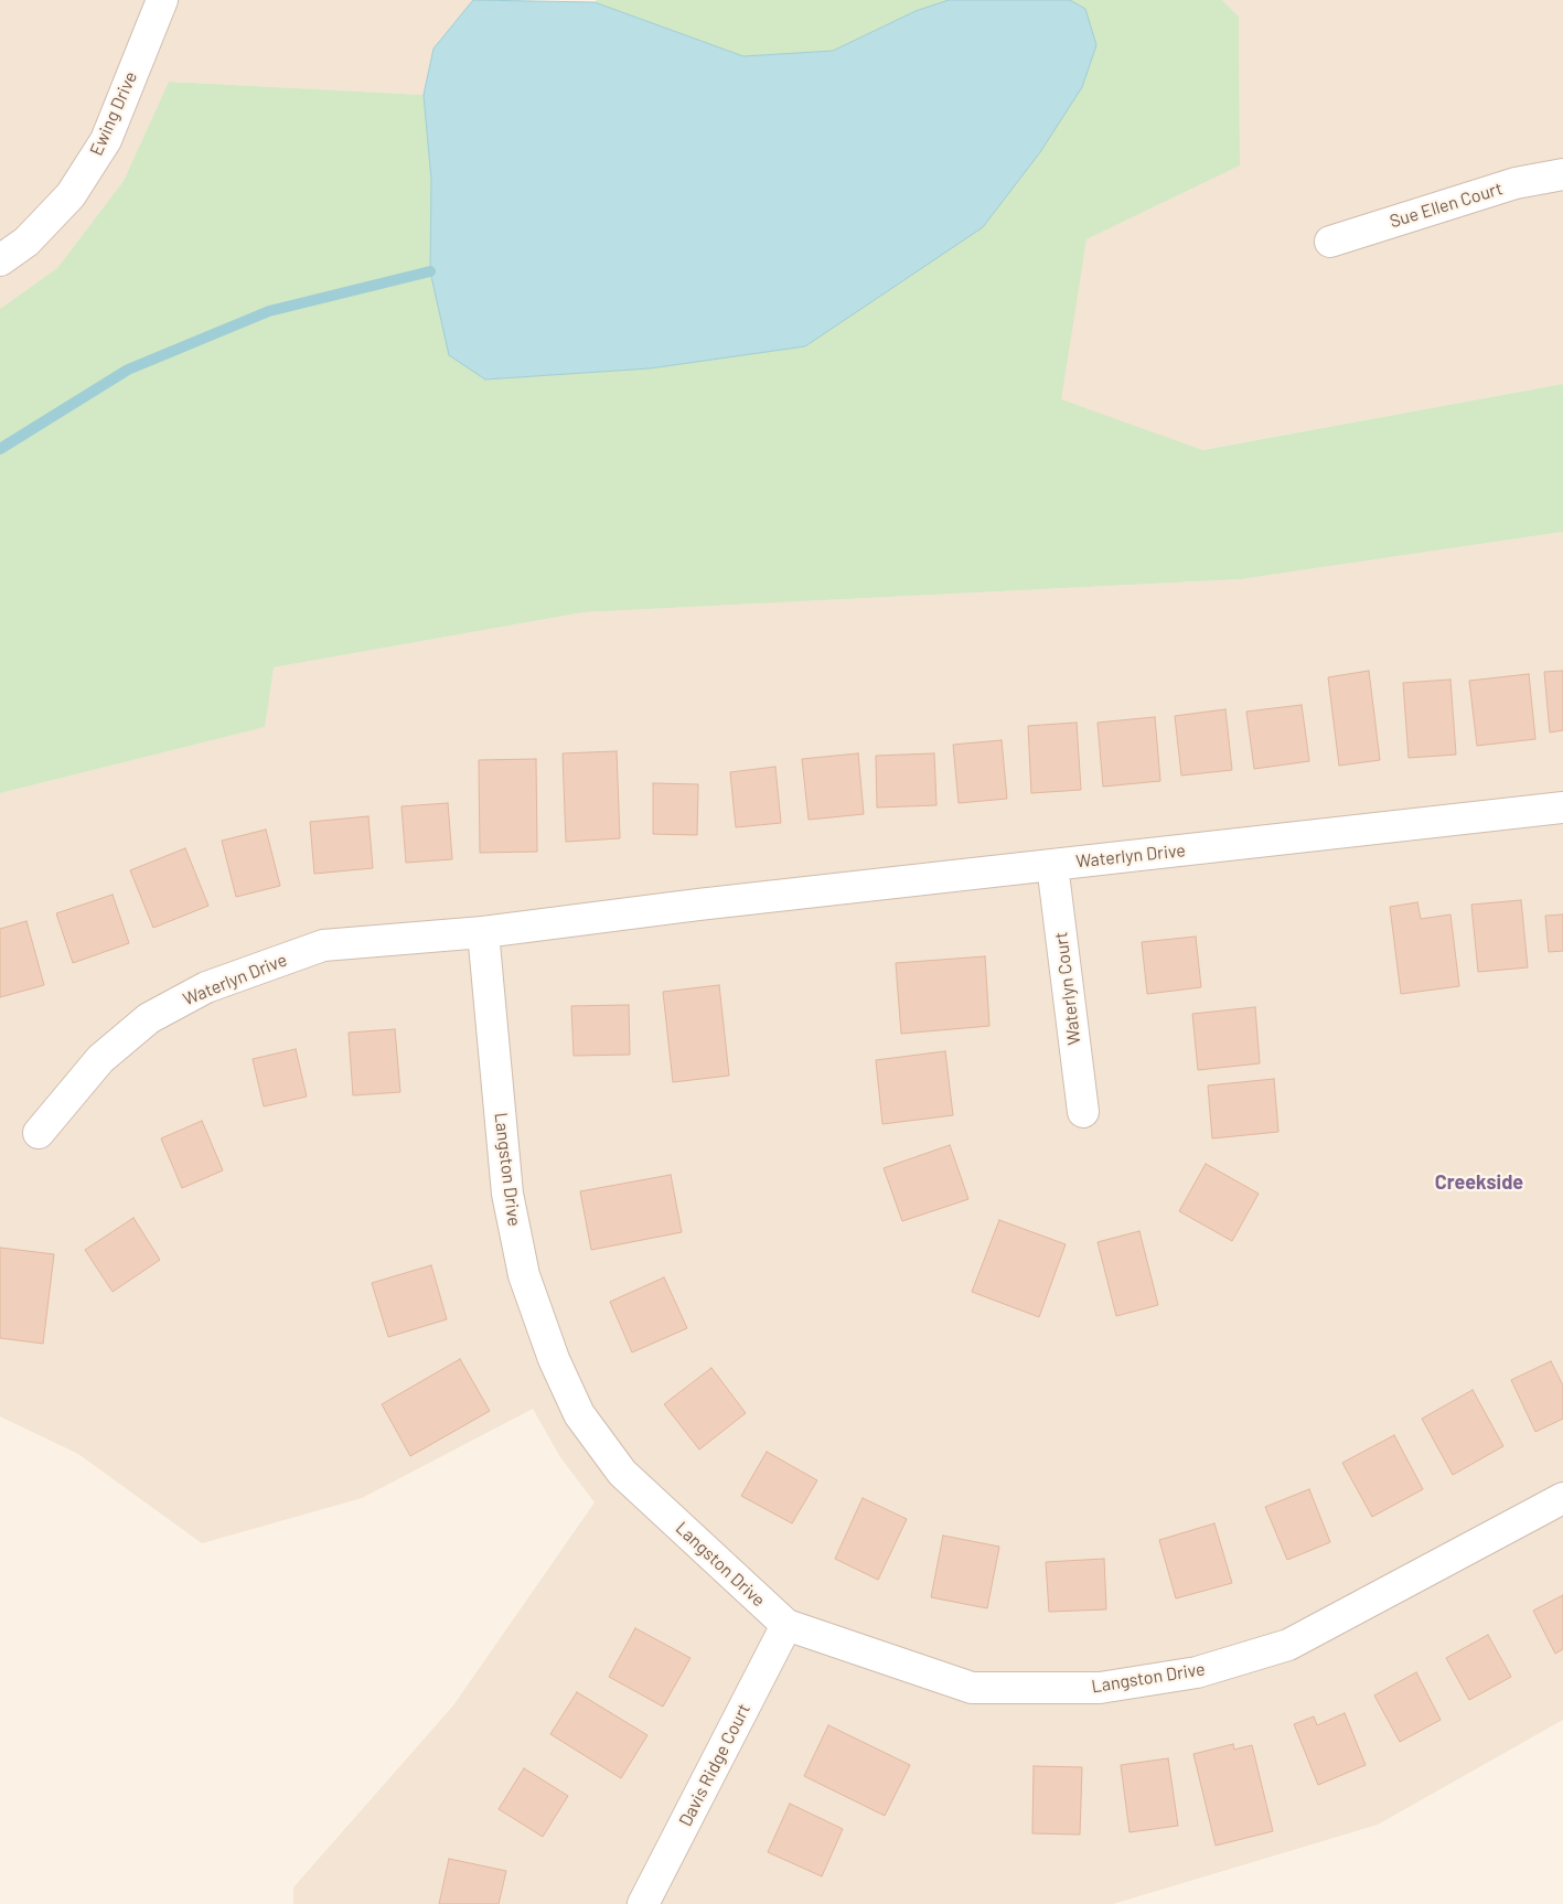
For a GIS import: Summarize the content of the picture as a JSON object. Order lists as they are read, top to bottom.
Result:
{
  "streets": {
    "street": [
      "Ewing Drive",
      "Sue Ellen Court",
      "Waterlyn Drive",
      "Waterlyn Court",
      "Langston Drive",
      "Davis Ridge Court"
    ]
  },
  "crossings": [
    ["Waterlyn Drive", "Waterlyn Court"],
    ["Waterlyn Drive", "Langston Drive"],
    ["Langston Drive", "Davis Ridge Court"]
  ],
  "districts": ["Creekside"]
}
